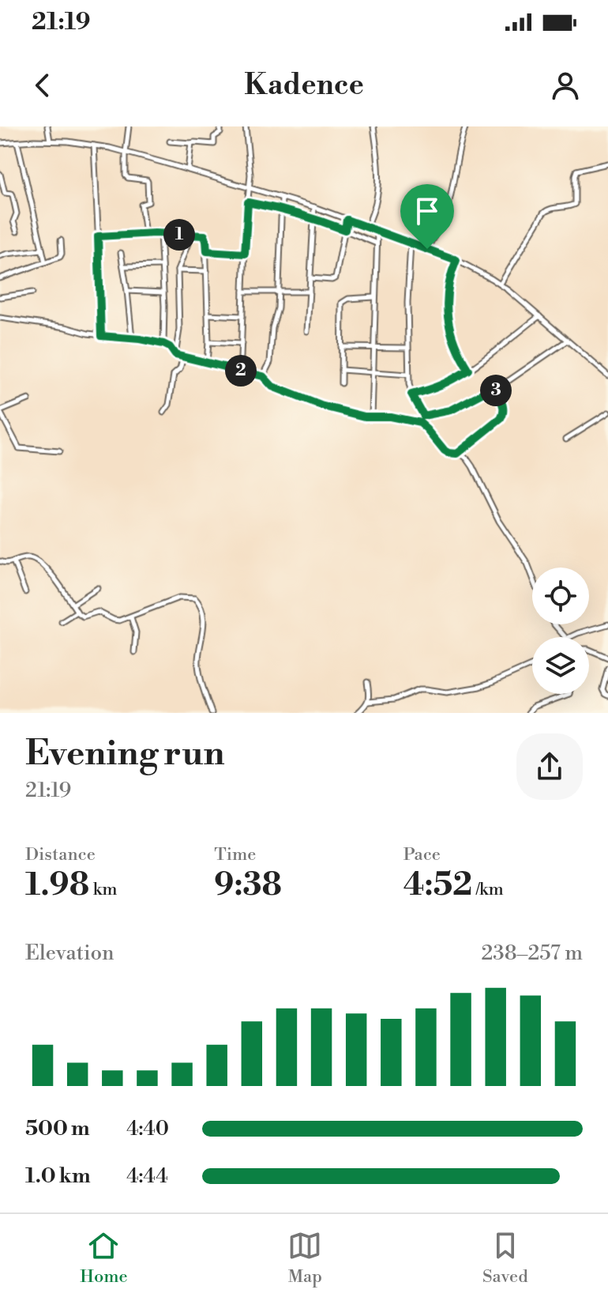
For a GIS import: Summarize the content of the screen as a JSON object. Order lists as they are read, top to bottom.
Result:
{
  "page": {
    "status": "21:19",
    "header": "Kadence",
    "pins": ["1", "2", "3"],
    "heading": ["Evening run", "21:19"],
    "stats": [
      ["Distance", "1.98 km"],
      ["Time", "9:38"],
      ["Pace", "4:52 /km"]
    ],
    "chart": ["Elevation", "238–257 m"],
    "list": [
      {
        "name": "500 m",
        "note": "4:40"
      },
      {
        "name": "1.0 km",
        "note": "4:44"
      }
    ],
    "tabs": ["Home", "Map", "Saved"]
  }
}
